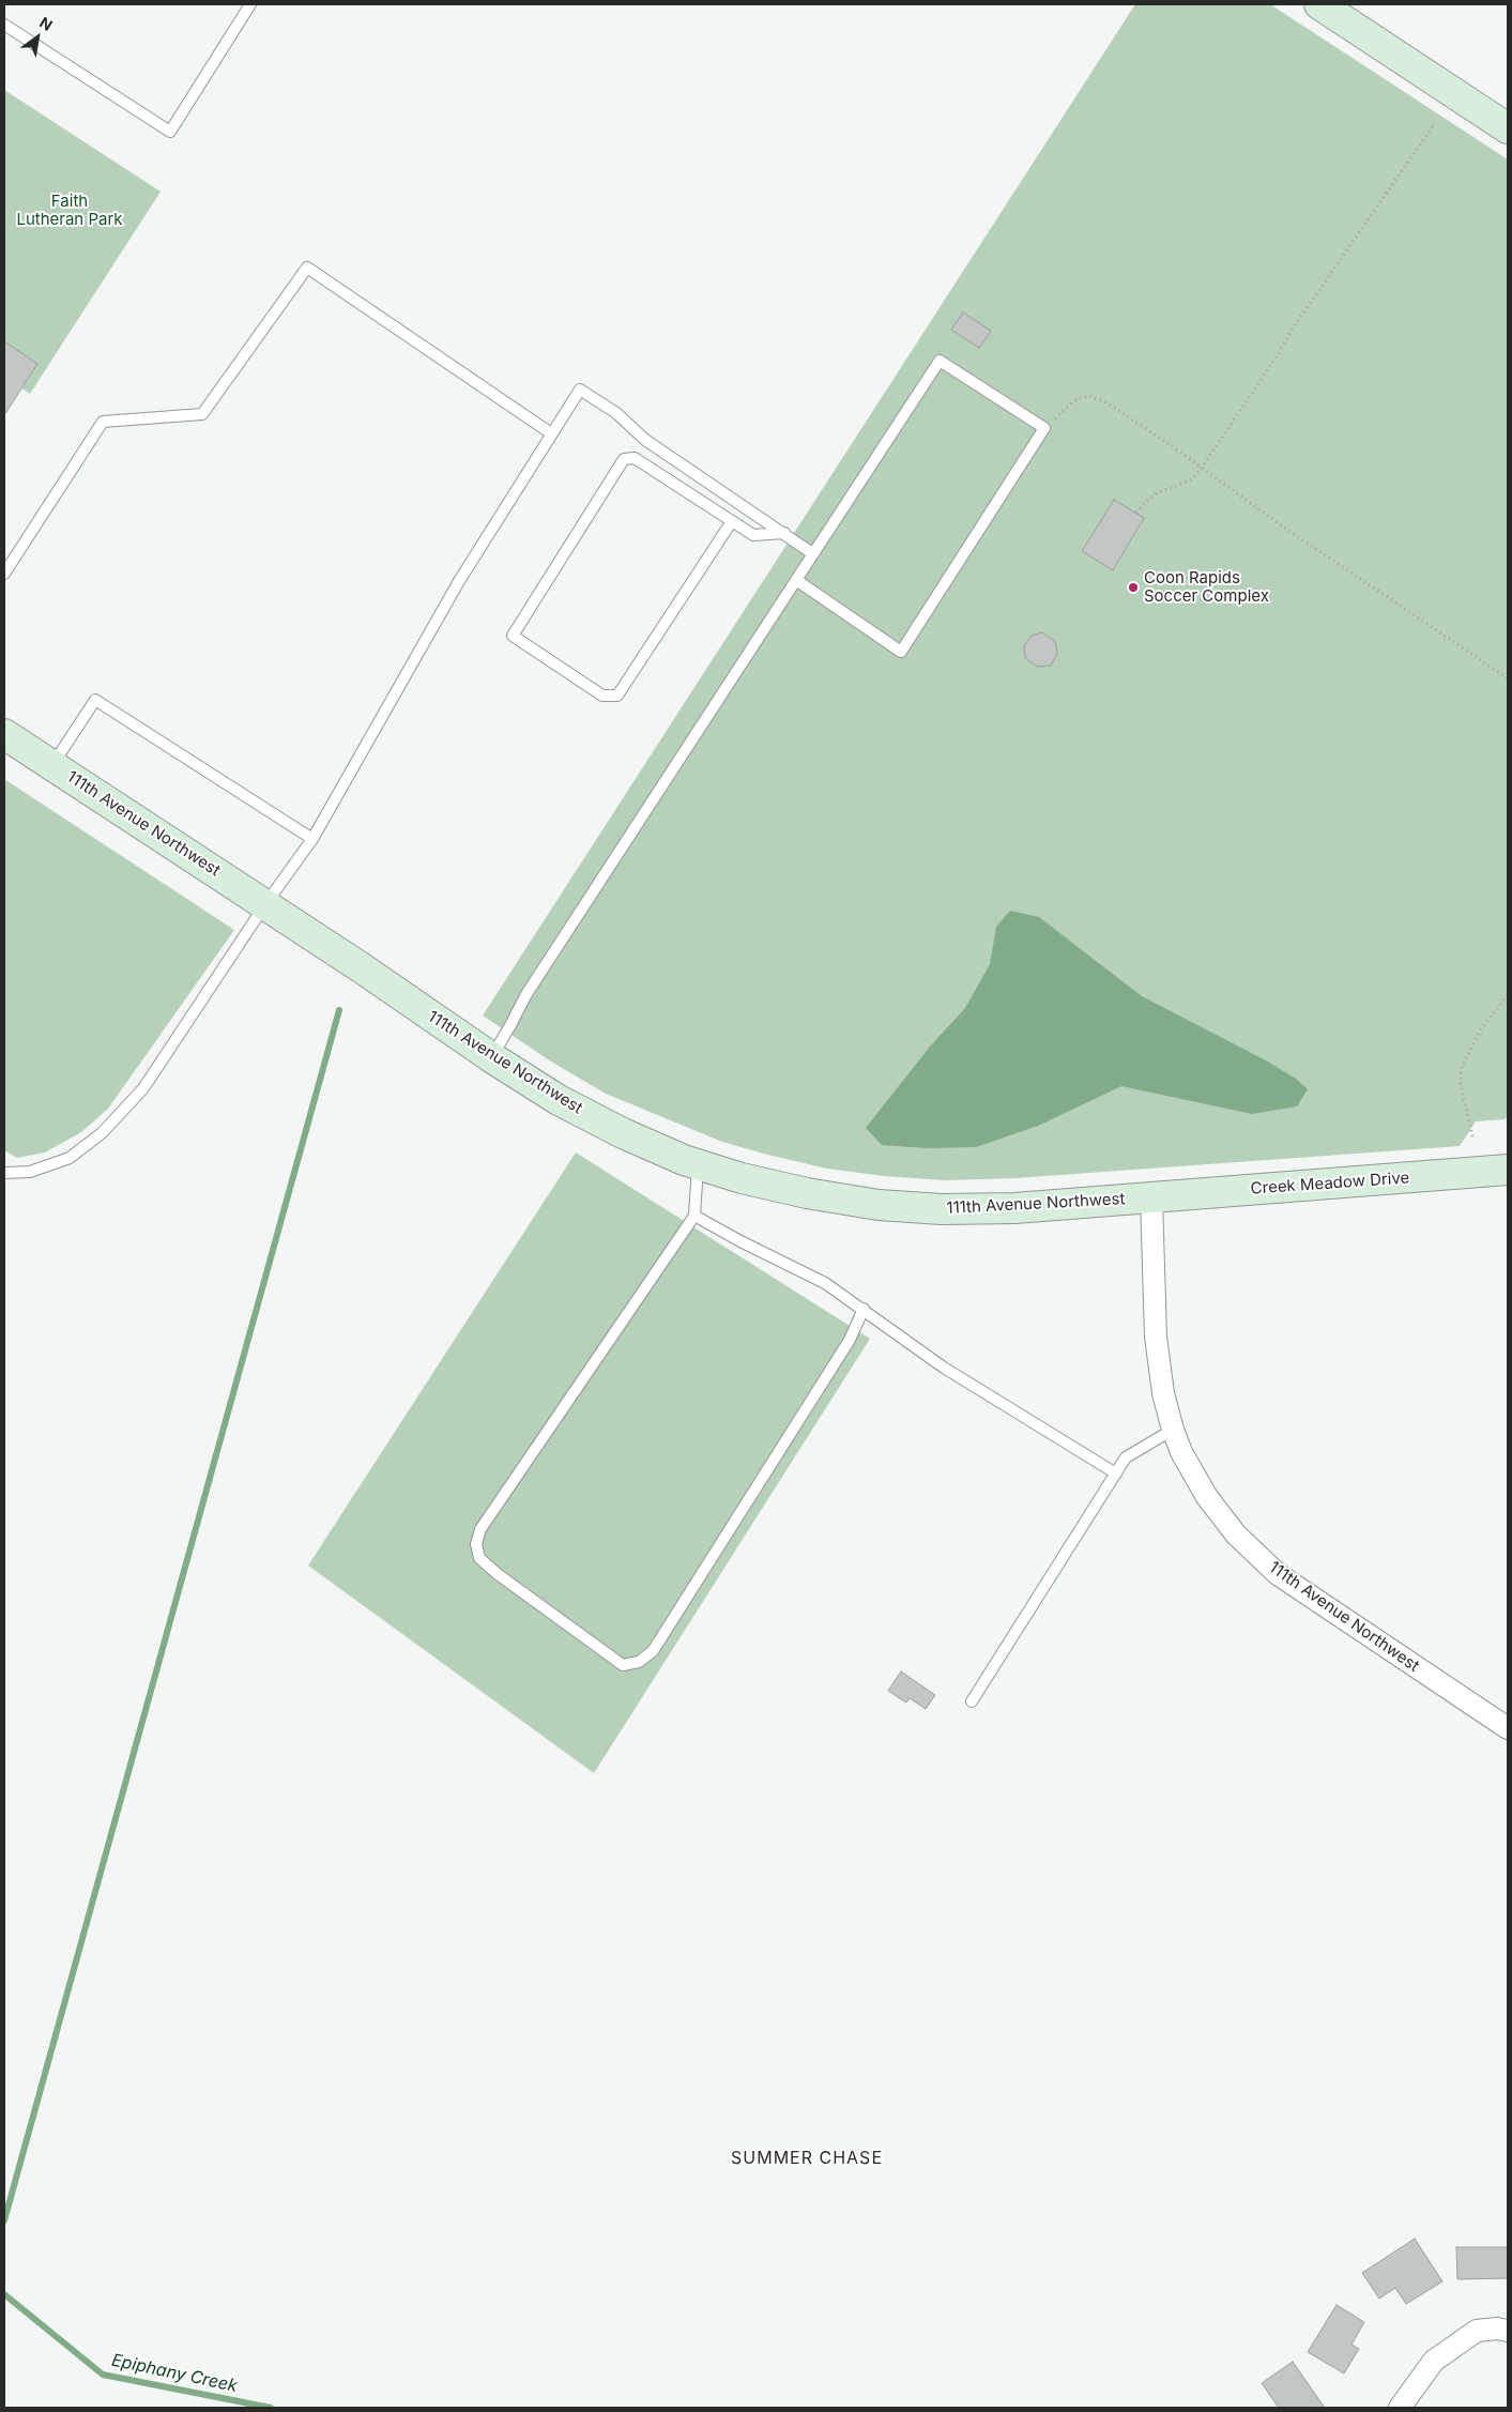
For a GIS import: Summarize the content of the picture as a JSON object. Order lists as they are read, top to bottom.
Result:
{
  "streets": {
    "street": ["111th Avenue Northwest", "Creek Meadow Drive"]
  },
  "crossings": [
    ["111th Avenue Northwest", "Creek Meadow Drive"]
  ],
  "districts": ["SUMMER CHASE"],
  "water": ["Epiphany Creek"],
  "parks": ["Faith Lutheran Park"],
  "places": ["Coon Rapids Soccer Complex"],
  "north": "top right"
}
